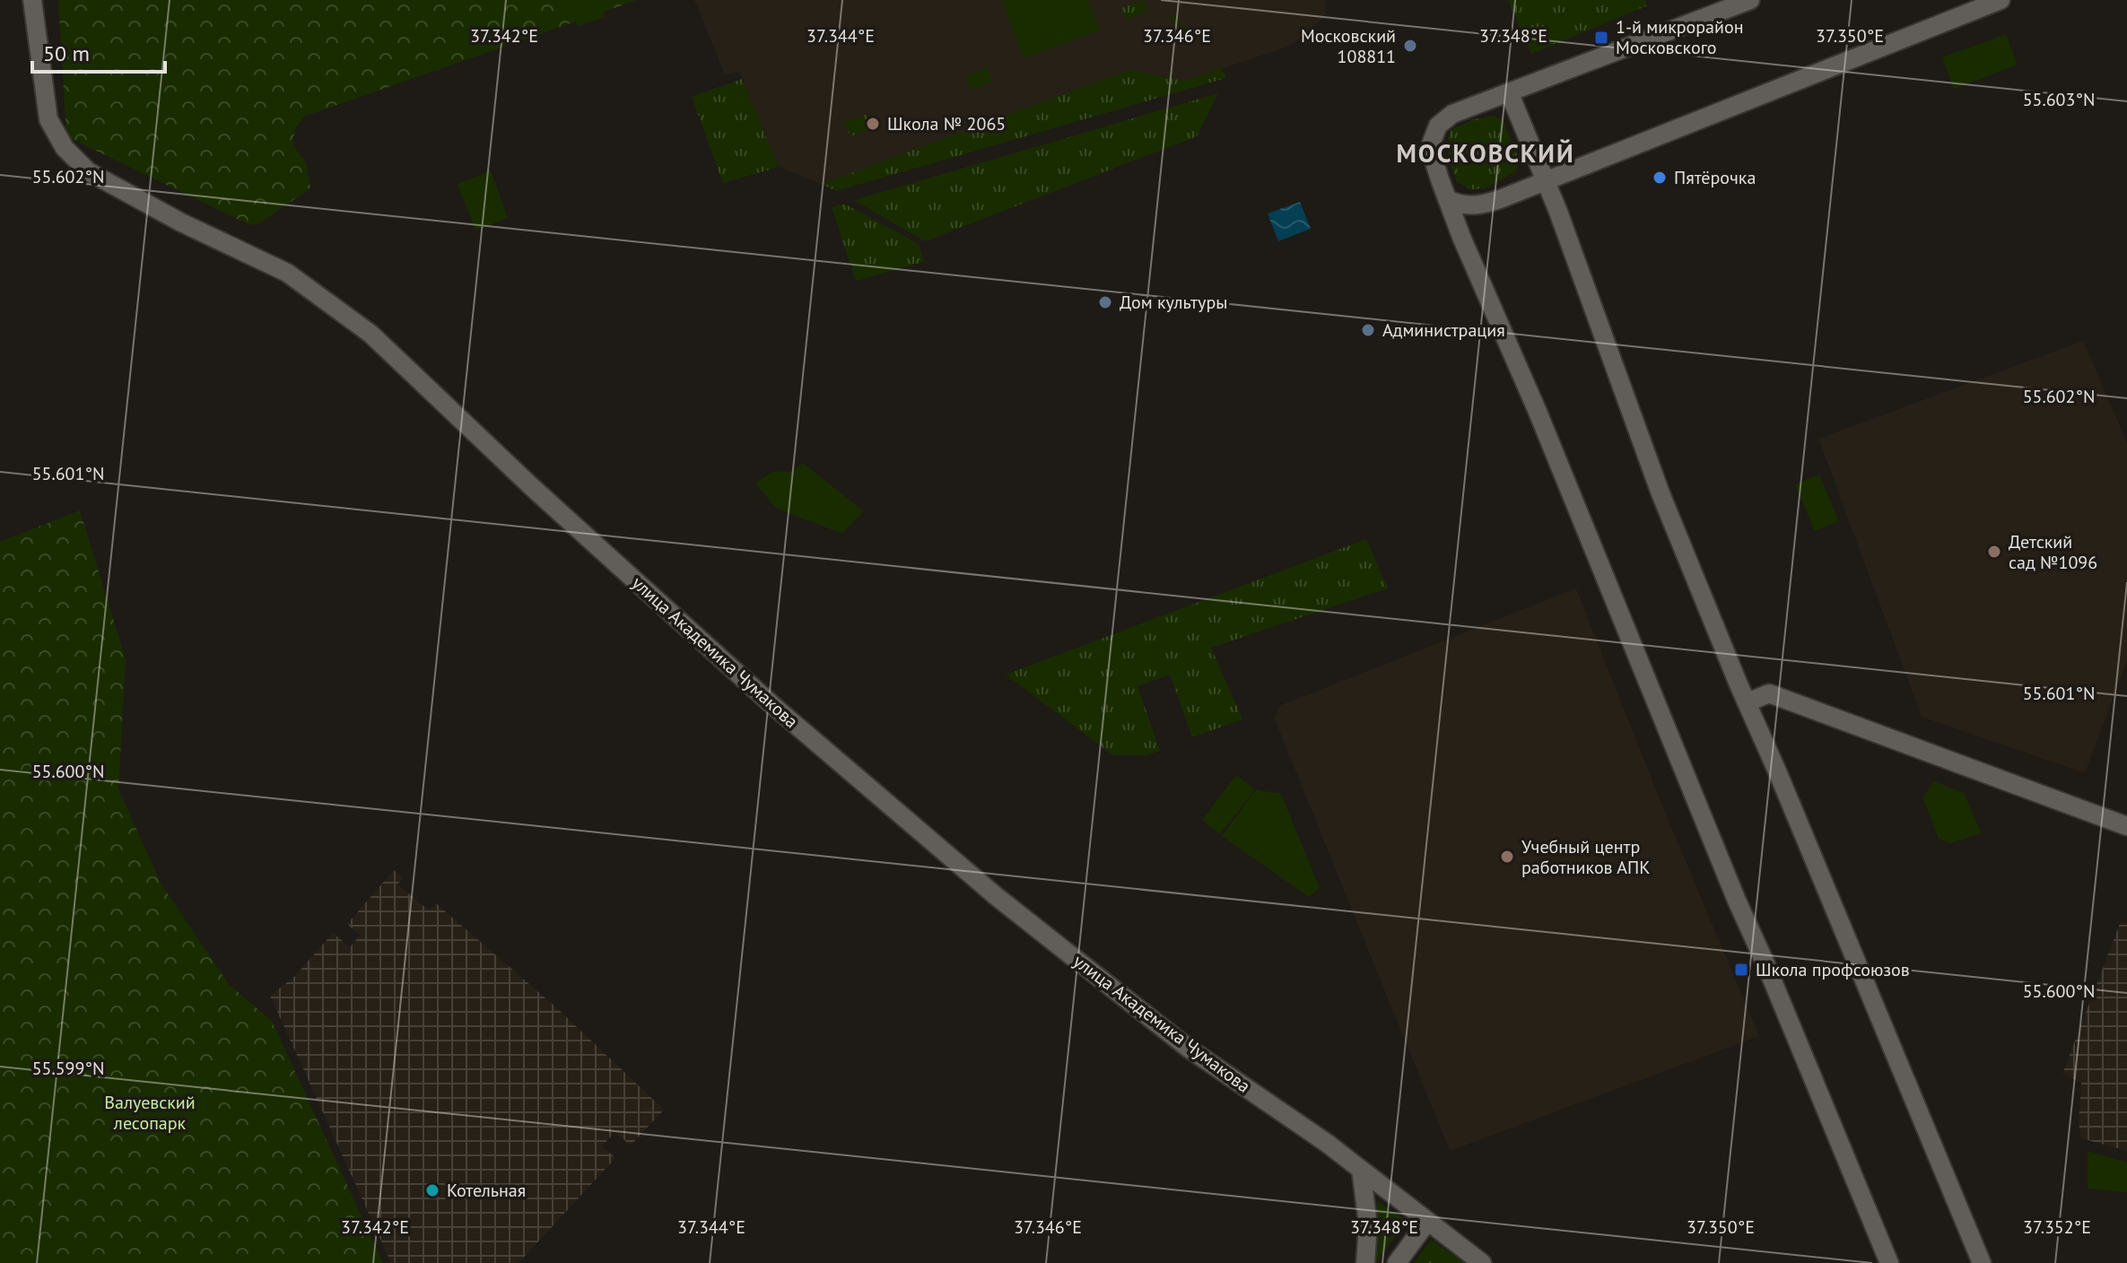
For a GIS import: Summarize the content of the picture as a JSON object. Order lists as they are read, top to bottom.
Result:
{
  "streets": {
    "street": ["улица Академика Чумакова"]
  },
  "districts": ["МОСКОВСКИЙ"],
  "parks": ["Валуевский лесопарк"],
  "places": {
    "transit": ["1-й микрорайон Московского", "Школа профсоюзов"],
    "other": [
      "Московский 108811",
      "Школа № 2065",
      "Пятёрочка",
      "Дом культуры",
      "Администрация",
      "Детский сад №1096",
      "Учебный центр работников АПК",
      "Котельная"
    ]
  },
  "scale_bar": "50 m",
  "coordinates": [
    "37.342°E",
    "37.344°E",
    "37.346°E",
    "37.348°E",
    "37.350°E",
    "55.603°N",
    "55.602°N",
    "55.601°N",
    "55.600°N",
    "55.599°N",
    "37.352°E"
  ]
}
